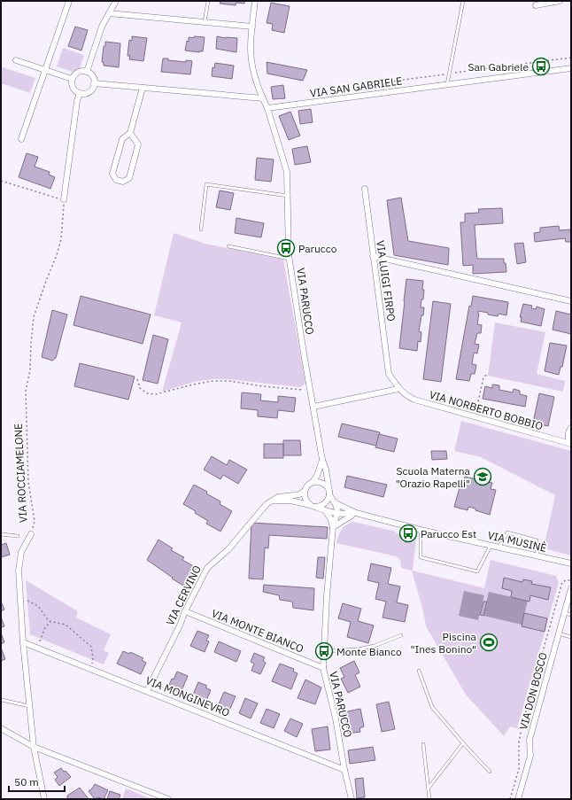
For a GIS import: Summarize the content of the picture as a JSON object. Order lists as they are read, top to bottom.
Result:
{
  "streets": {
    "street": [
      "VIA SAN GABRIELE",
      "VIA LUIGI FIRPO",
      "VIA PARUCCO",
      "VIA NORBERTO BOBBIO",
      "VIA ROCCIAMELONE",
      "VIA MUSINÈ",
      "VIA CERVINO",
      "VIA MONTE BIANCO",
      "VIA DON BOSCO",
      "VIA MONGINEVRO"
    ]
  },
  "crossings": [
    ["VIA SAN GABRIELE", "VIA PARUCCO"],
    ["VIA LUIGI FIRPO", "VIA NORBERTO BOBBIO"],
    ["VIA PARUCCO", "VIA CERVINO"],
    ["VIA PARUCCO", "VIA MONTE BIANCO"],
    ["VIA PARUCCO", "VIA MONGINEVRO"],
    ["VIA ROCCIAMELONE", "VIA MONGINEVRO"],
    ["VIA CERVINO", "VIA MONTE BIANCO"],
    ["VIA CERVINO", "VIA MONGINEVRO"]
  ],
  "places": {
    "bus stop": [
      "San Gabriele",
      "Parucco",
      "Parucco Est",
      "Monte Bianco"
    ],
    "school or university": ["Scuola Materna \"Orazio Rapelli\""],
    "sports": ["Piscina \"Ines Bonino\""]
  },
  "scale_bar": "50 m"
}
